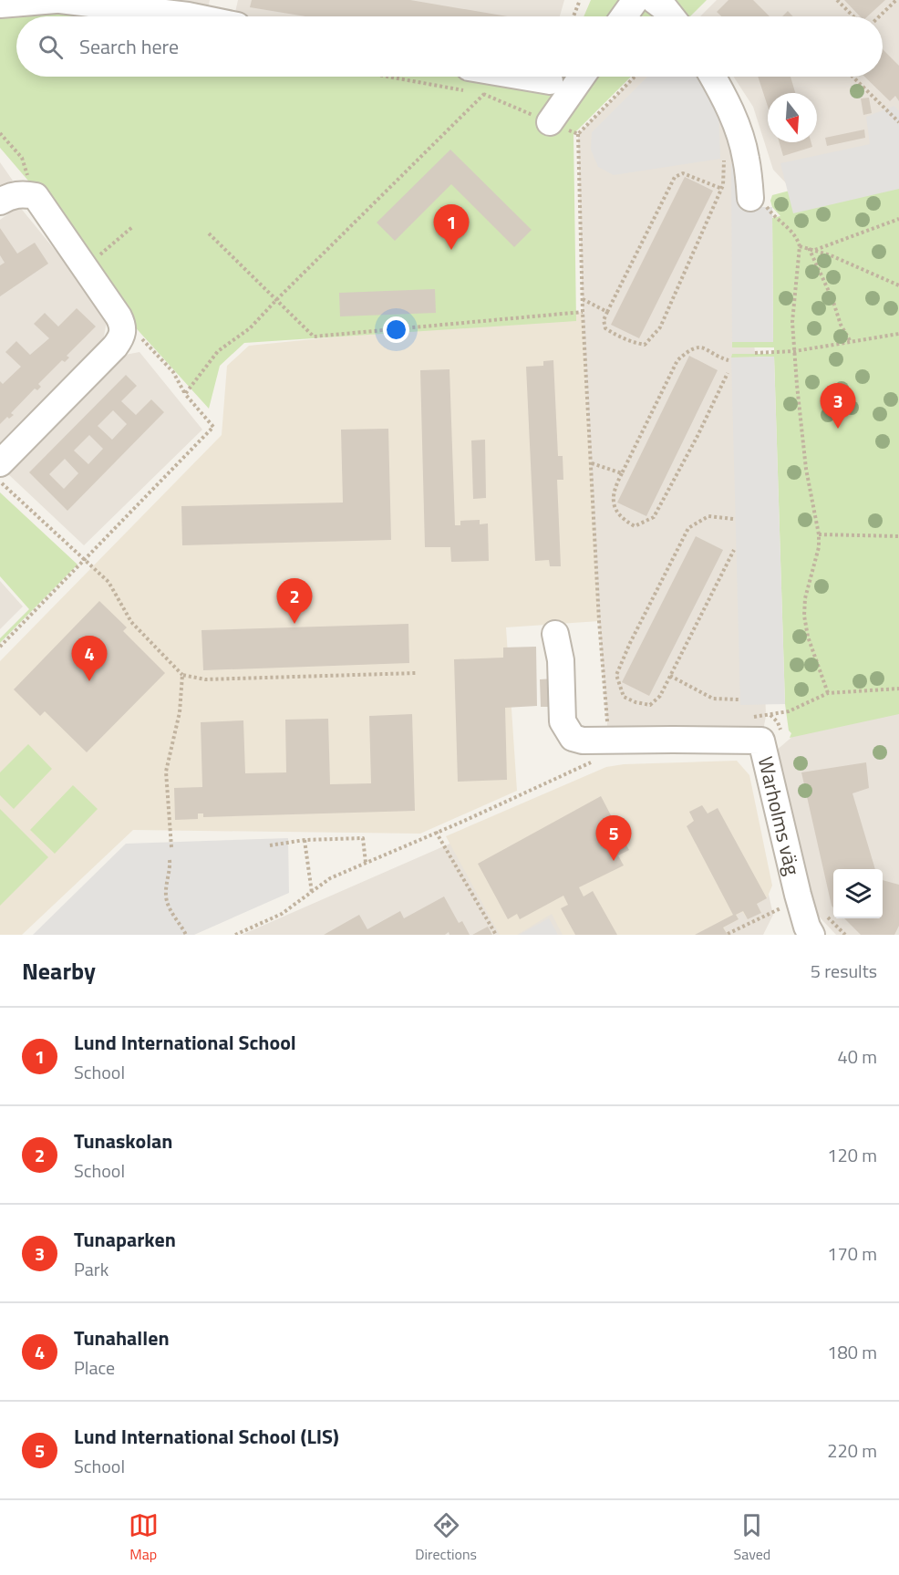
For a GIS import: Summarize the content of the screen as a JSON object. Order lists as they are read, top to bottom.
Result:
{
  "streets": {
    "street": ["Warholms väg"]
  },
  "north": "bottom",
  "page": {
    "search": "Search here",
    "pins": [
      "1",
      "3",
      "2",
      "4",
      "5"
    ],
    "heading": ["Nearby", "5 results"],
    "list": [
      {
        "mark": "1",
        "name": "Lund International School",
        "note": "School",
        "value": "40 m"
      },
      {
        "mark": "2",
        "name": "Tunaskolan",
        "note": "School",
        "value": "120 m"
      },
      {
        "mark": "3",
        "name": "Tunaparken",
        "note": "Park",
        "value": "170 m"
      },
      {
        "mark": "4",
        "name": "Tunahallen",
        "note": "Place",
        "value": "180 m"
      },
      {
        "mark": "5",
        "name": "Lund International School (LIS)",
        "note": "School",
        "value": "220 m"
      }
    ],
    "nav": ["Map", "Directions", "Saved"]
  }
}
